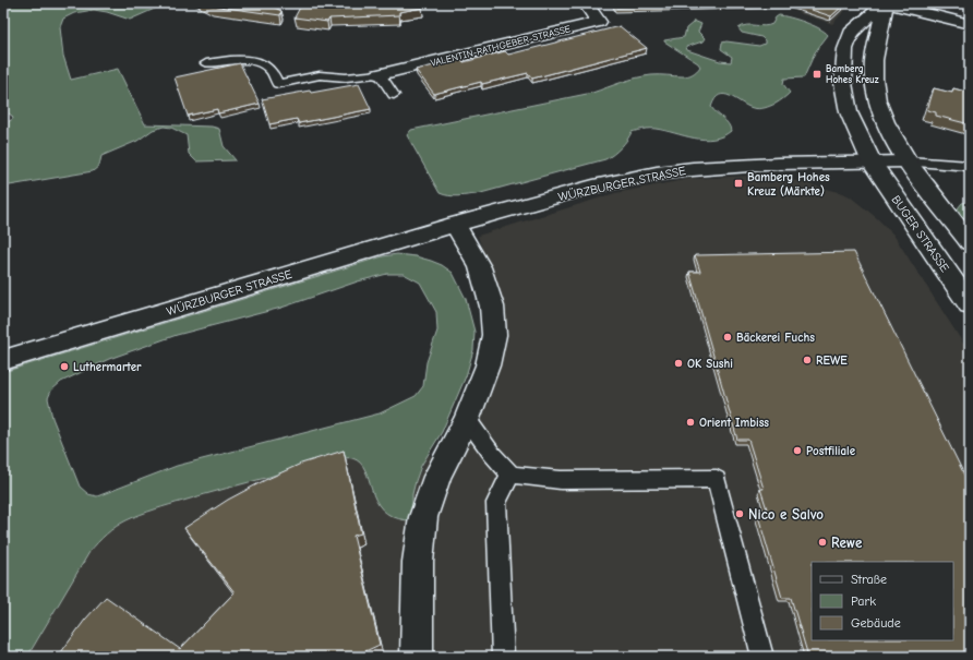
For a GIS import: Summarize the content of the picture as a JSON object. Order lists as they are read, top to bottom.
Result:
{
  "streets": {
    "street": ["VALENTIN-RATHGEBER-STRASSE", "WÜRZBURGER STRASSE", "BUGER STRASSE"]
  },
  "crossings": [
    ["WÜRZBURGER STRASSE", "BUGER STRASSE"]
  ],
  "places": {
    "transit": ["Bamberg Hohes Kreuz", "Bamberg Hohes Kreuz (Märkte)"],
    "other": [
      "Bäckerei Fuchs",
      "REWE",
      "OK Sushi",
      "Luthermarter",
      "Orient Imbiss",
      "Postfiliale",
      "Nico e Salvo",
      "Rewe"
    ]
  },
  "legend": ["Straße", "Park", "Gebäude"]
}
